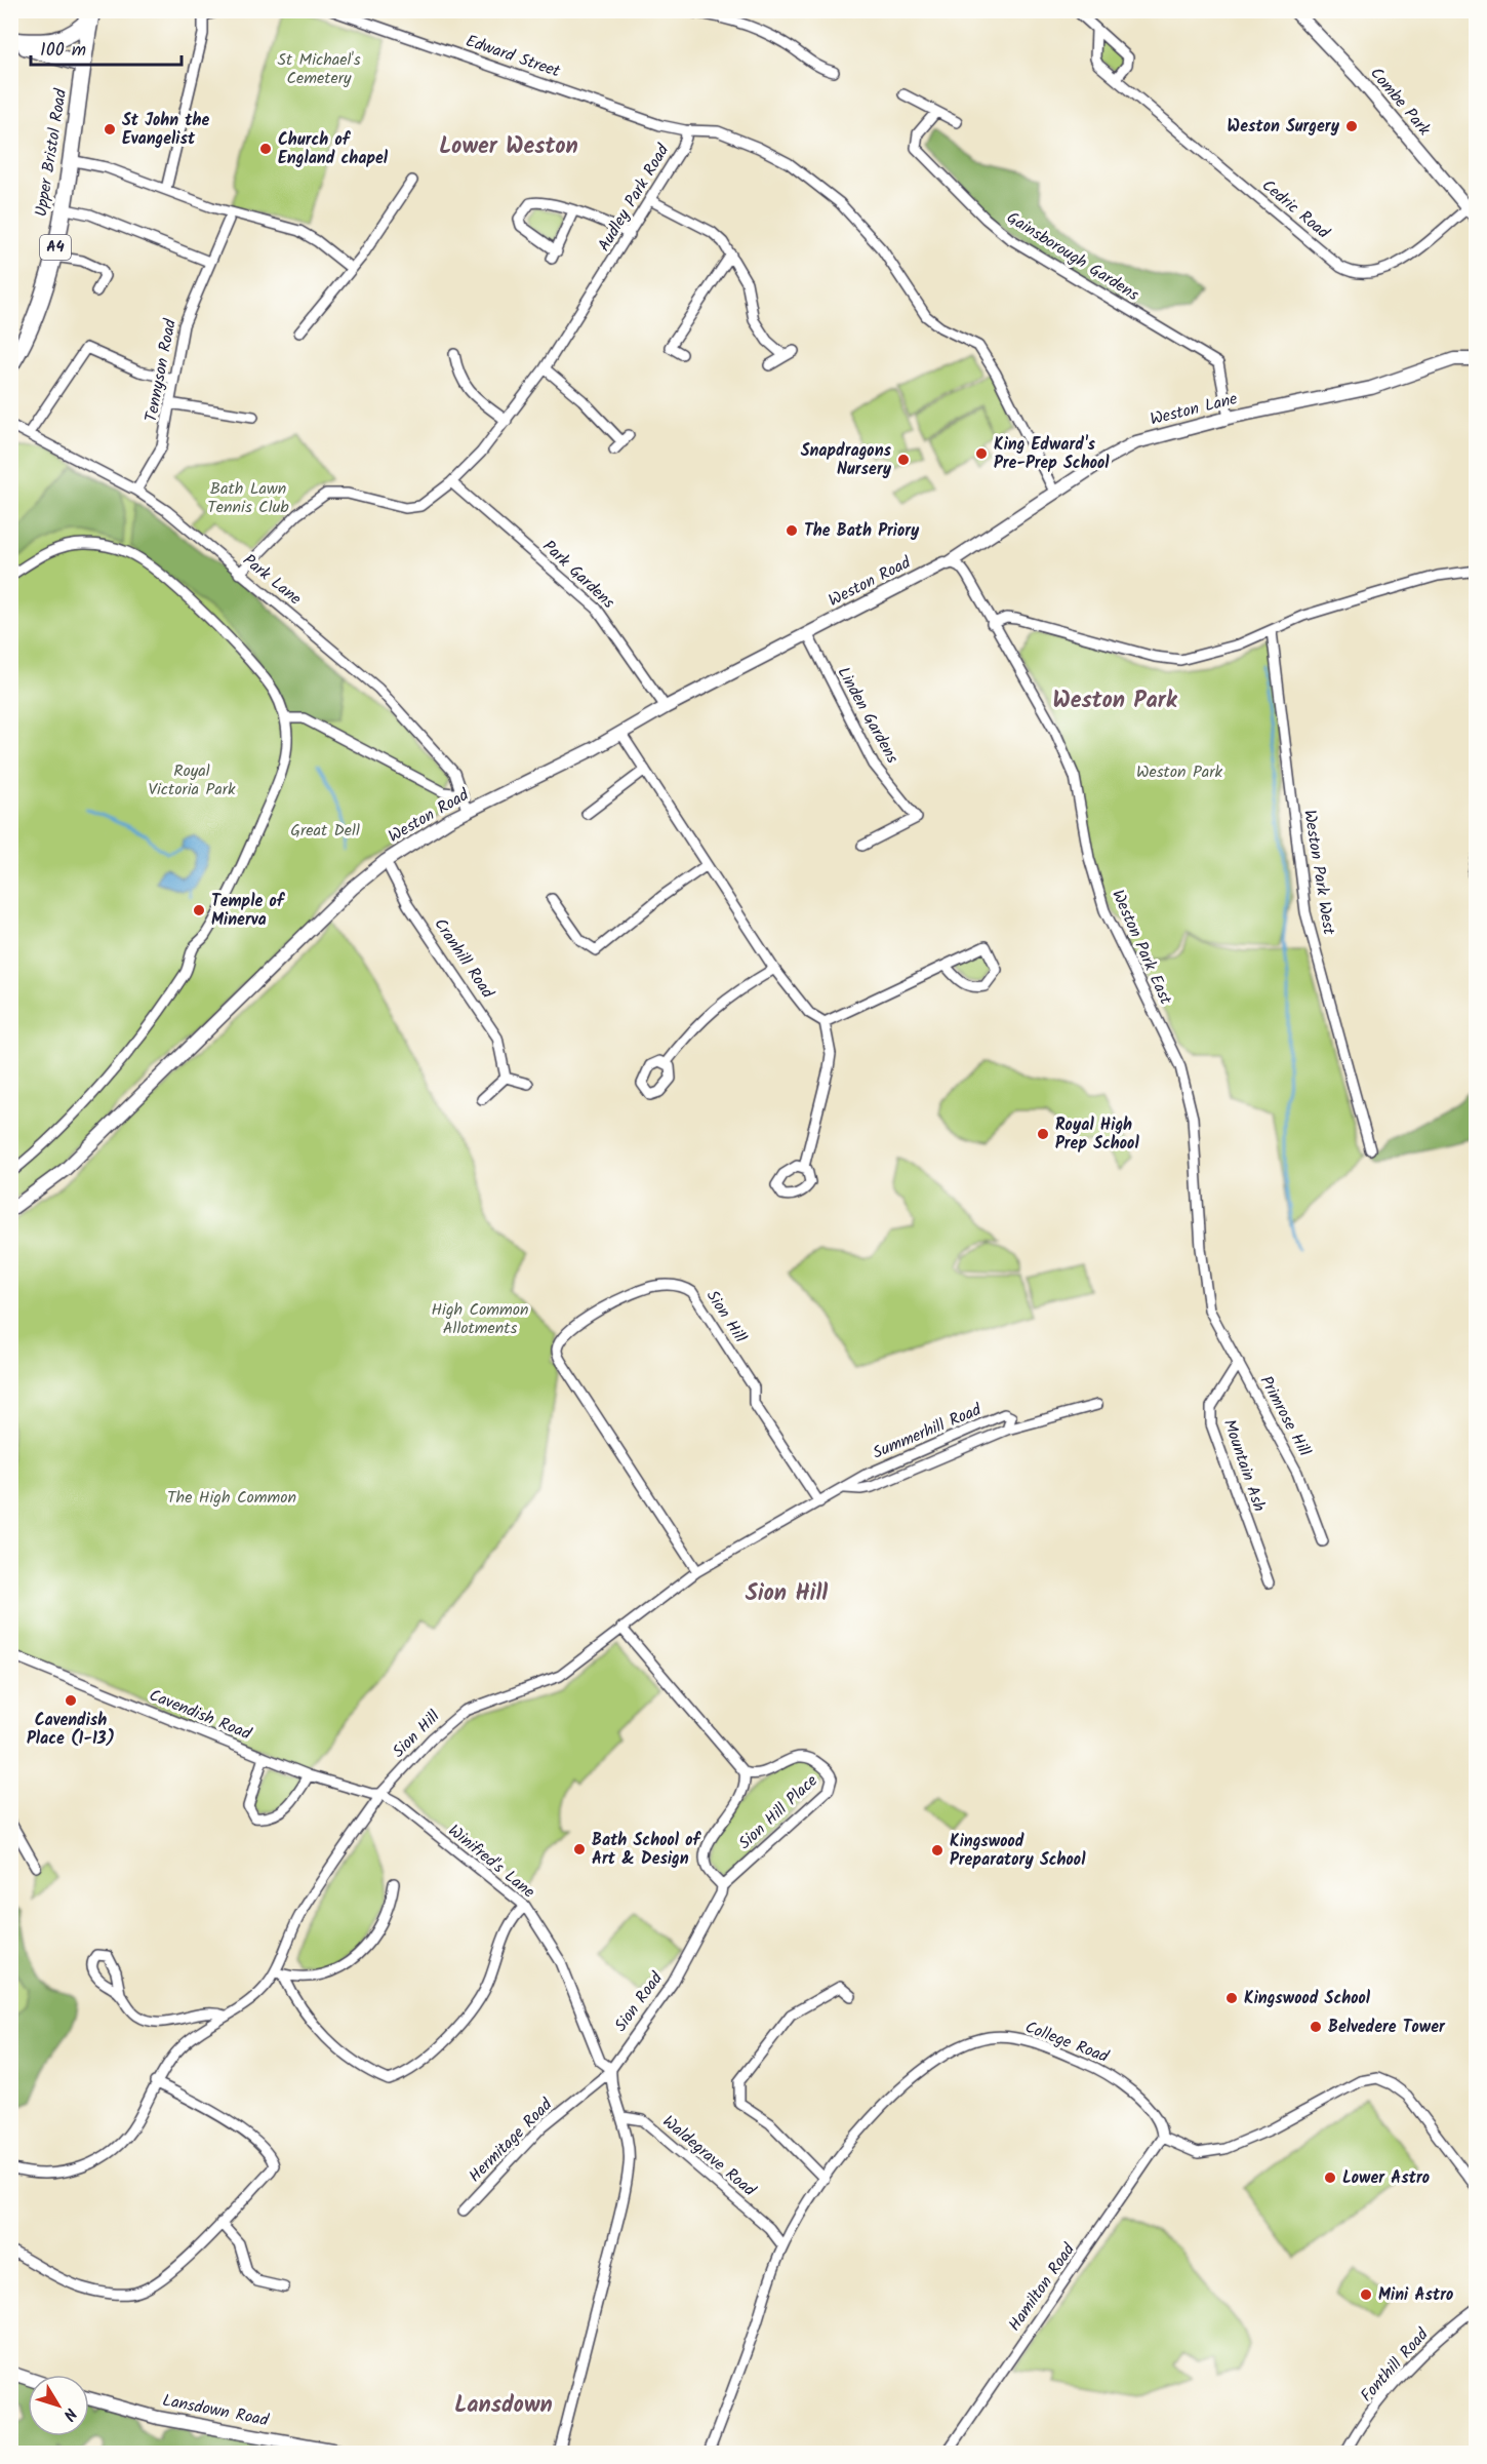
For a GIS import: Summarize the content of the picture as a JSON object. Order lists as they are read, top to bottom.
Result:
{
  "streets": {
    "main road": ["Upper Bristol Road", "A4"],
    "street": [
      "Edward Street",
      "Combe Park",
      "Audley Park Road",
      "Cedric Road",
      "Gainsborough Gardens",
      "Tennyson Road",
      "Weston Lane",
      "Park Gardens",
      "Park Lane",
      "Weston Road",
      "Linden Gardens",
      "Weston Park West",
      "Weston Park East",
      "Cranhill Road",
      "Sion Hill",
      "Primrose Hill",
      "Summerhill Road",
      "Mountain Ash",
      "Cavendish Road",
      "Sion Hill Place",
      "Winifred's Lane",
      "Sion Road",
      "College Road",
      "Hermitage Road",
      "Waldegrave Road",
      "Hamilton Road",
      "Fonthill Road",
      "Lansdown Road"
    ]
  },
  "crossings": [
    ["Edward Street", "Audley Park Road"],
    ["Combe Park", "Cedric Road"],
    ["Audley Park Road", "Weston Lane"],
    ["Audley Park Road", "Park Gardens"],
    ["Audley Park Road", "Park Lane"],
    ["Gainsborough Gardens", "Weston Lane"],
    ["Tennyson Road", "Park Lane"],
    ["Weston Lane", "Weston Road"],
    ["Weston Lane", "Weston Park East"],
    ["Park Gardens", "Weston Road"],
    ["Park Lane", "Weston Road"],
    ["Weston Road", "Linden Gardens"],
    ["Weston Road", "Weston Park East"],
    ["Weston Road", "Cranhill Road"],
    ["Weston Park East", "Primrose Hill"],
    ["Sion Hill", "Summerhill Road"],
    ["Sion Hill", "Cavendish Road"],
    ["Sion Hill", "Winifred's Lane"],
    ["Primrose Hill", "Mountain Ash"],
    ["Cavendish Road", "Winifred's Lane"],
    ["Sion Hill Place", "Sion Road"],
    ["Winifred's Lane", "Sion Road"],
    ["Winifred's Lane", "Hermitage Road"],
    ["Sion Road", "Hermitage Road"],
    ["College Road", "Waldegrave Road"],
    ["College Road", "Hamilton Road"]
  ],
  "districts": [
    "Lower Weston",
    "Weston Park",
    "Sion Hill",
    "Lansdown"
  ],
  "parks": [
    "St Michael's Cemetery",
    "Bath Lawn Tennis Club",
    "Royal Victoria Park",
    "Weston Park",
    "Great Dell",
    "High Common Allotments",
    "The High Common"
  ],
  "places": [
    "Weston Surgery",
    "St John the Evangelist",
    "Church of England chapel",
    "King Edward's Pre-Prep School",
    "Snapdragons Nursery",
    "The Bath Priory",
    "Temple of Minerva",
    "Royal High Prep School",
    "Cavendish Place (1-13)",
    "Bath School of Art & Design",
    "Kingswood Preparatory School",
    "Kingswood School",
    "Belvedere Tower",
    "Lower Astro",
    "Mini Astro"
  ],
  "scale_bar": "100 m",
  "north": "bottom right"
}
